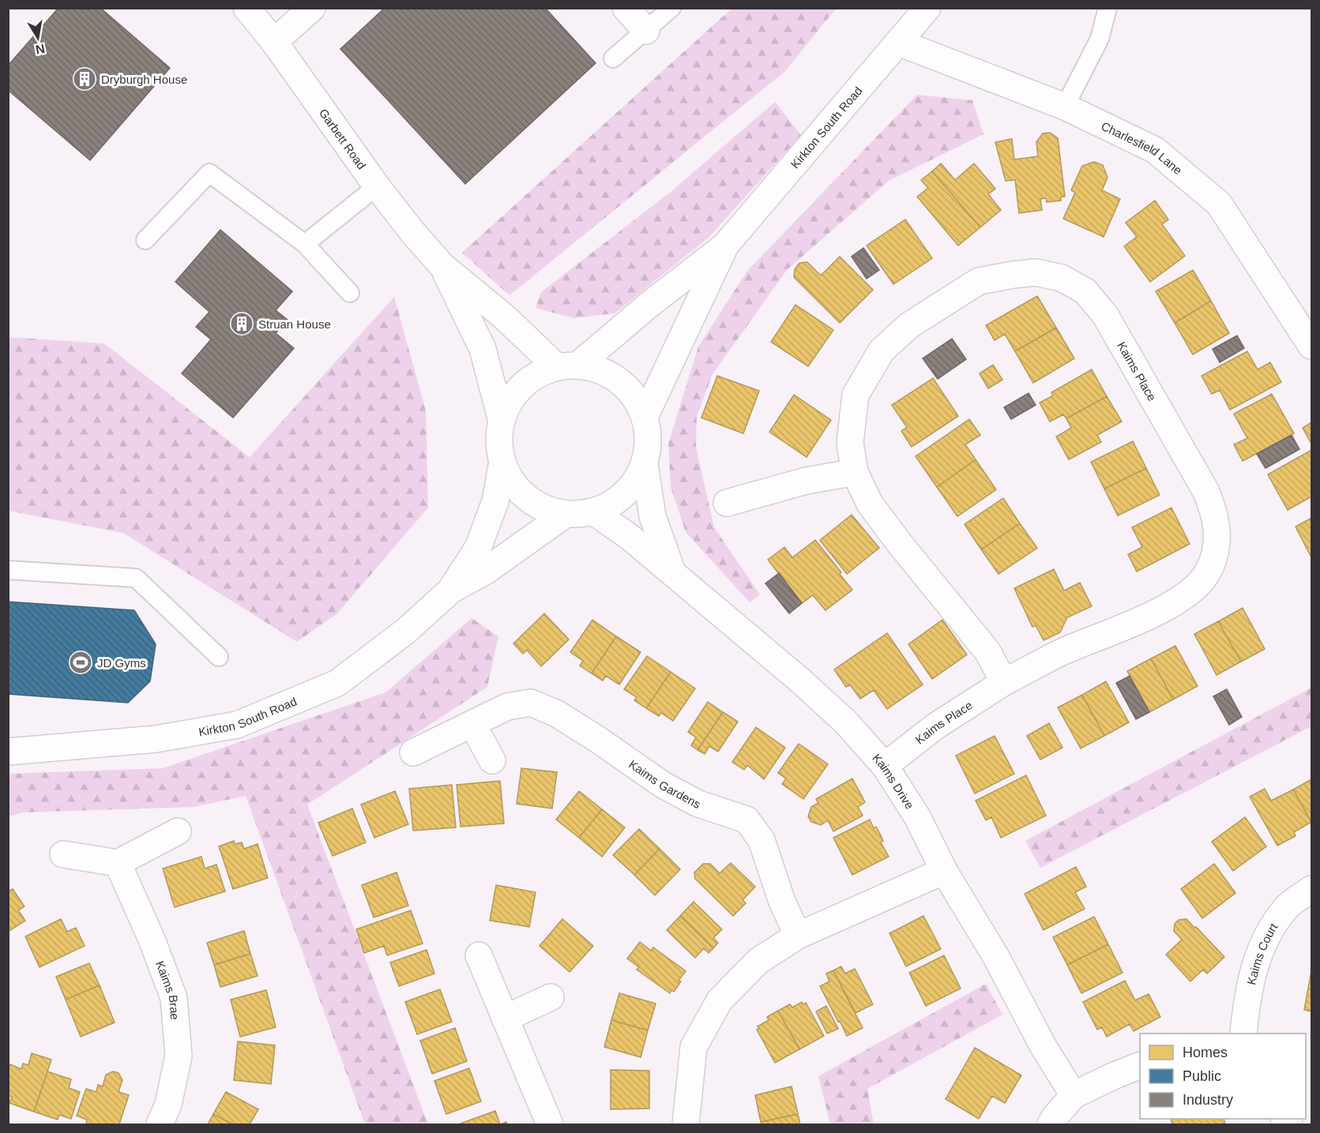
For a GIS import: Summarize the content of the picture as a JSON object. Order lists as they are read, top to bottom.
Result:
{
  "streets": {
    "street": [
      "Kirkton South Road",
      "Garbett Road",
      "Charlesfield Lane",
      "Kaims Place",
      "Kaims Drive",
      "Kaims Gardens",
      "Kaims Court",
      "Kaims Brae"
    ]
  },
  "crossings": [
    ["Kirkton South Road", "Garbett Road"],
    ["Kirkton South Road", "Charlesfield Lane"],
    ["Kirkton South Road", "Kaims Drive"],
    ["Garbett Road", "Kaims Drive"],
    ["Kaims Place", "Kaims Drive"]
  ],
  "places": {
    "building": ["Dryburgh House", "Struan House"],
    "sports": ["JD Gyms"]
  },
  "legend": ["Homes", "Public", "Industry"],
  "north": "bottom"
}
